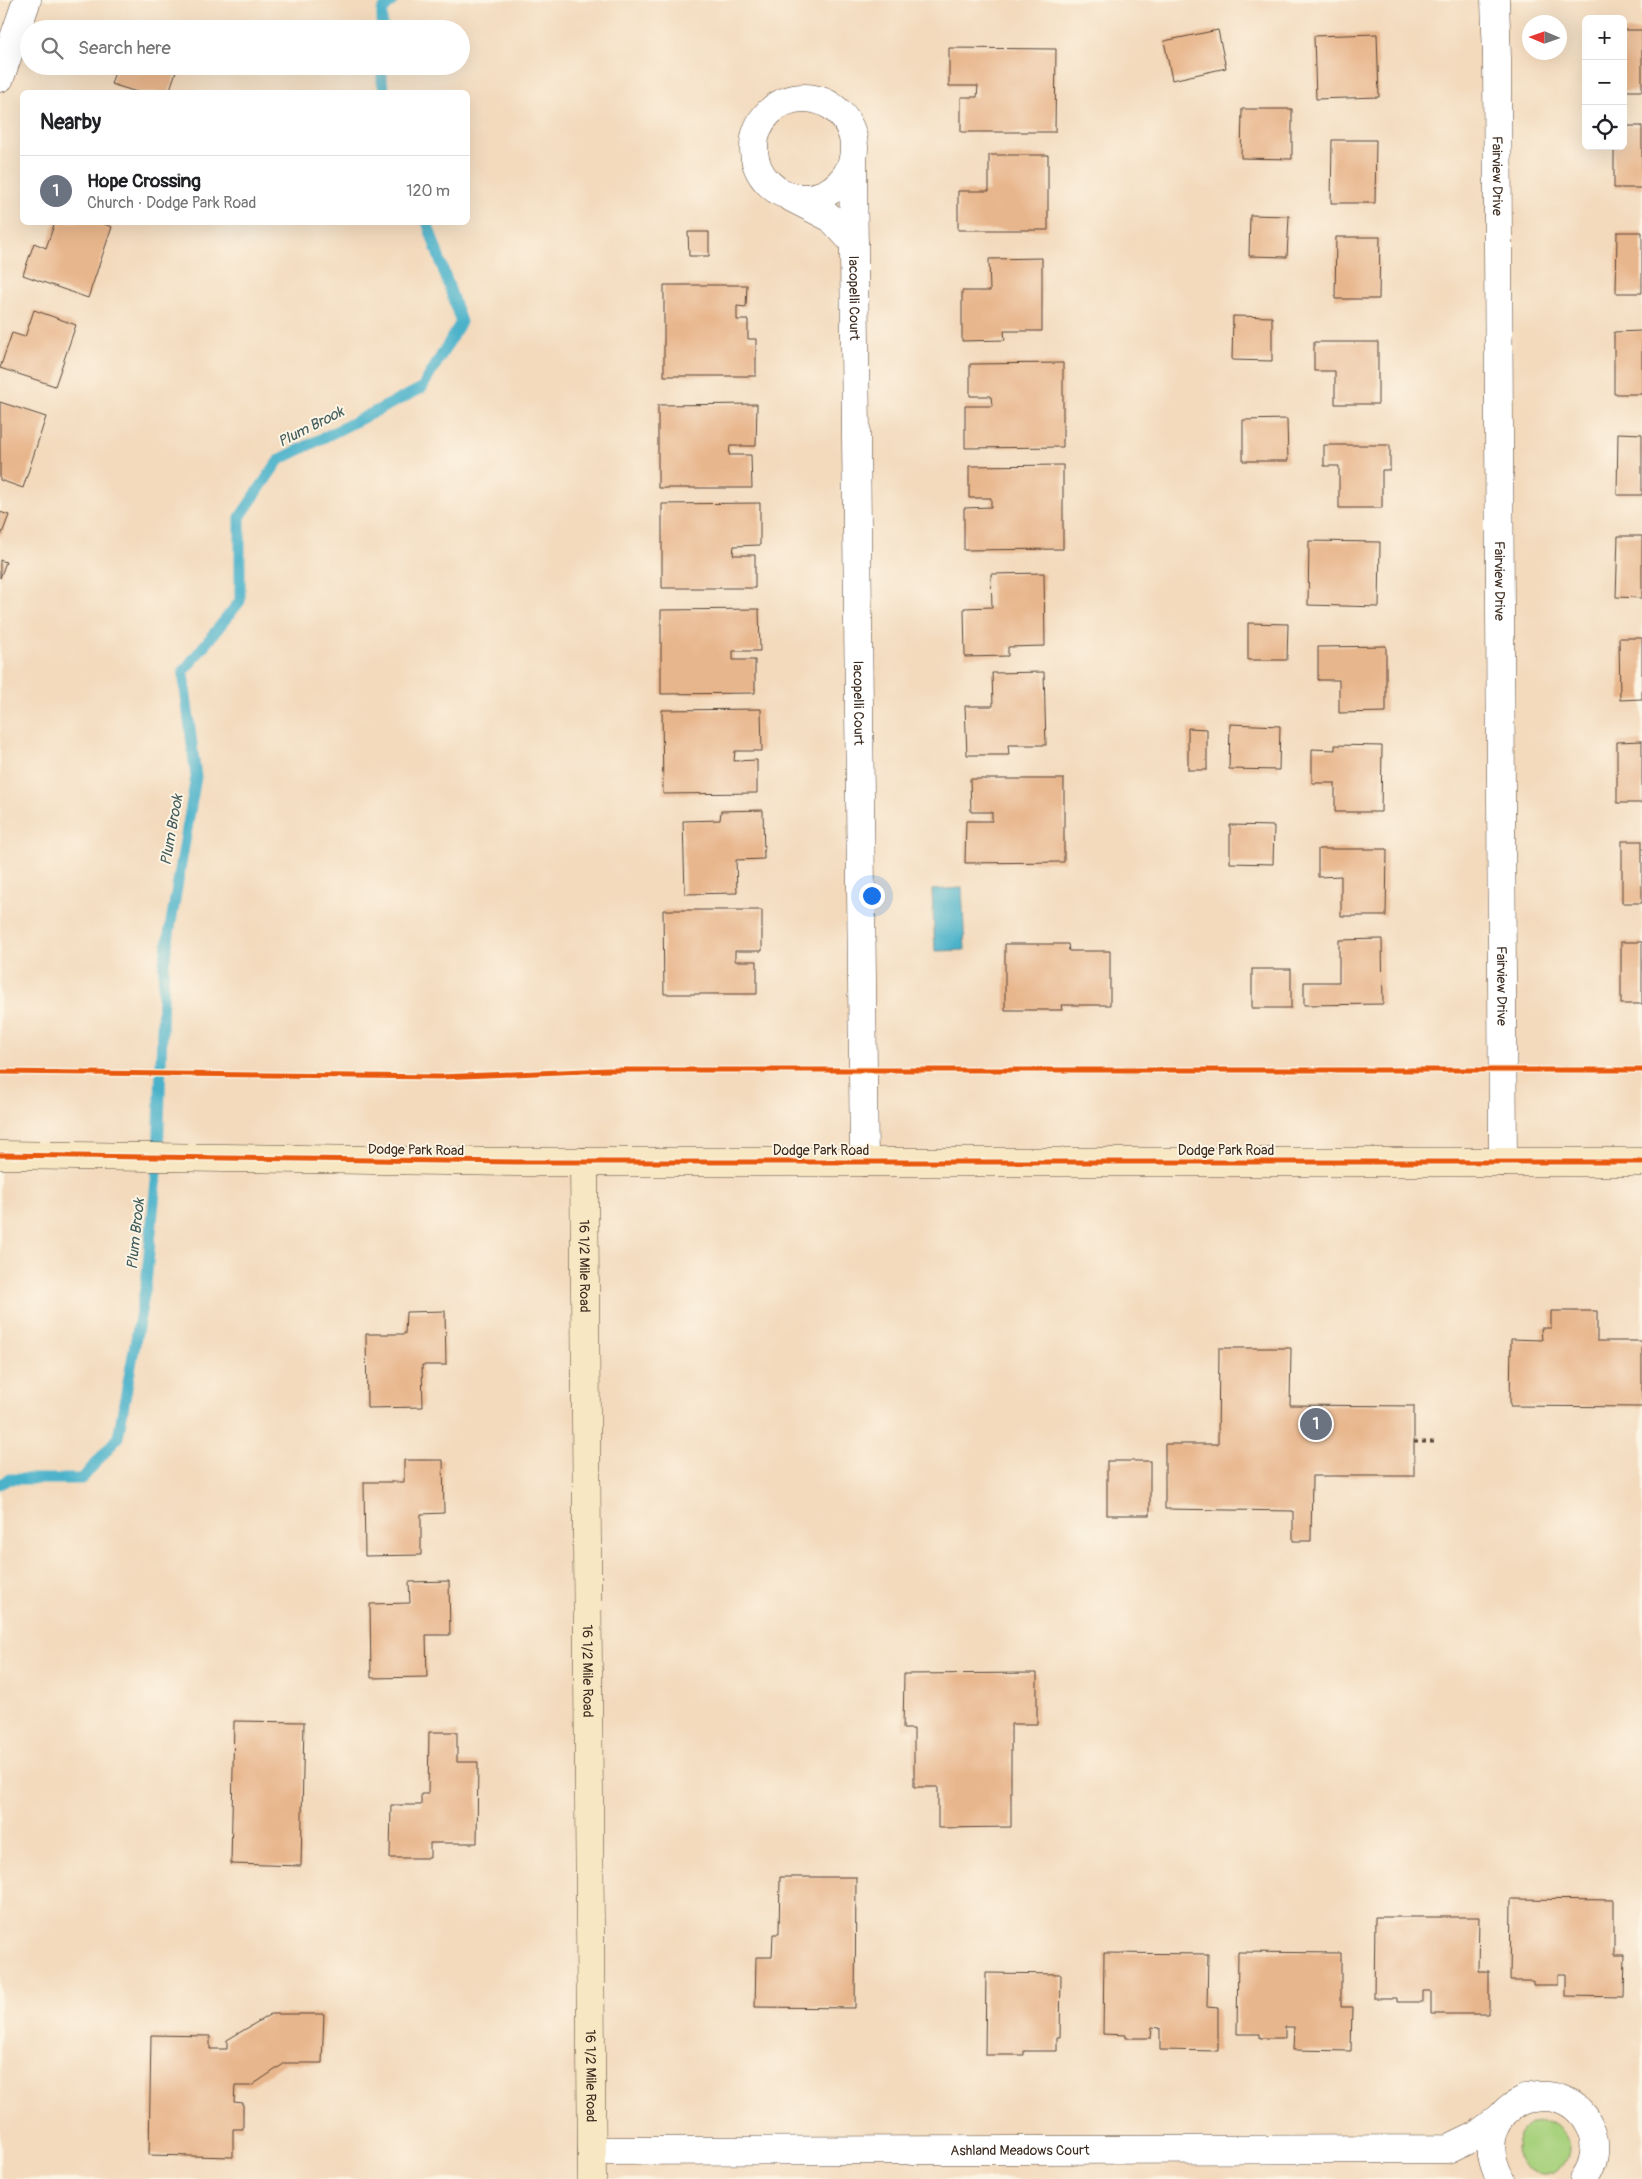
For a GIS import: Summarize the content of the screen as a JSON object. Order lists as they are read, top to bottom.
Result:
{
  "streets": {
    "street": [
      "Fairview Drive",
      "Iacopelli Court",
      "Dodge Park Road",
      "16 1/2 Mile Road",
      "Ashland Meadows Court"
    ]
  },
  "crossings": [
    ["Fairview Drive", "Dodge Park Road"],
    ["Iacopelli Court", "Dodge Park Road"],
    ["Dodge Park Road", "16 1/2 Mile Road"],
    ["16 1/2 Mile Road", "Ashland Meadows Court"]
  ],
  "water": ["Plum Brook"],
  "north": "left",
  "page": {
    "map_buttons": ["+", "−"],
    "search": "Search here",
    "heading": "Nearby",
    "list": [
      {
        "mark": "1",
        "name": "Hope Crossing",
        "note": "Church · Dodge Park Road",
        "value": "120 m"
      }
    ],
    "pins": "1"
  }
}
